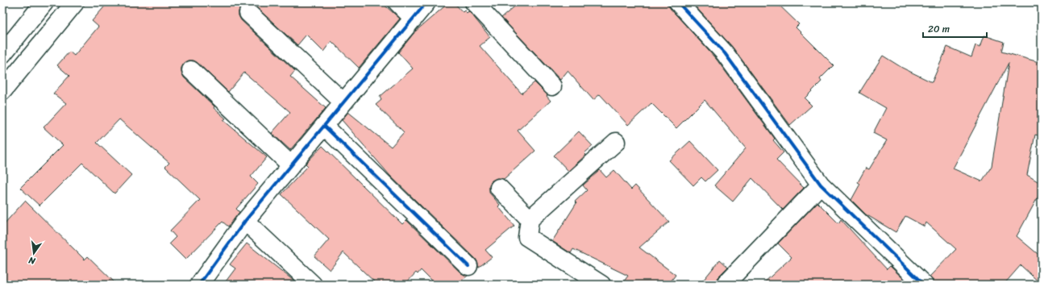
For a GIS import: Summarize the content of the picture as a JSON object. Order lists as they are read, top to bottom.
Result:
{
  "scale_bar": "20 m",
  "north": "bottom"
}
